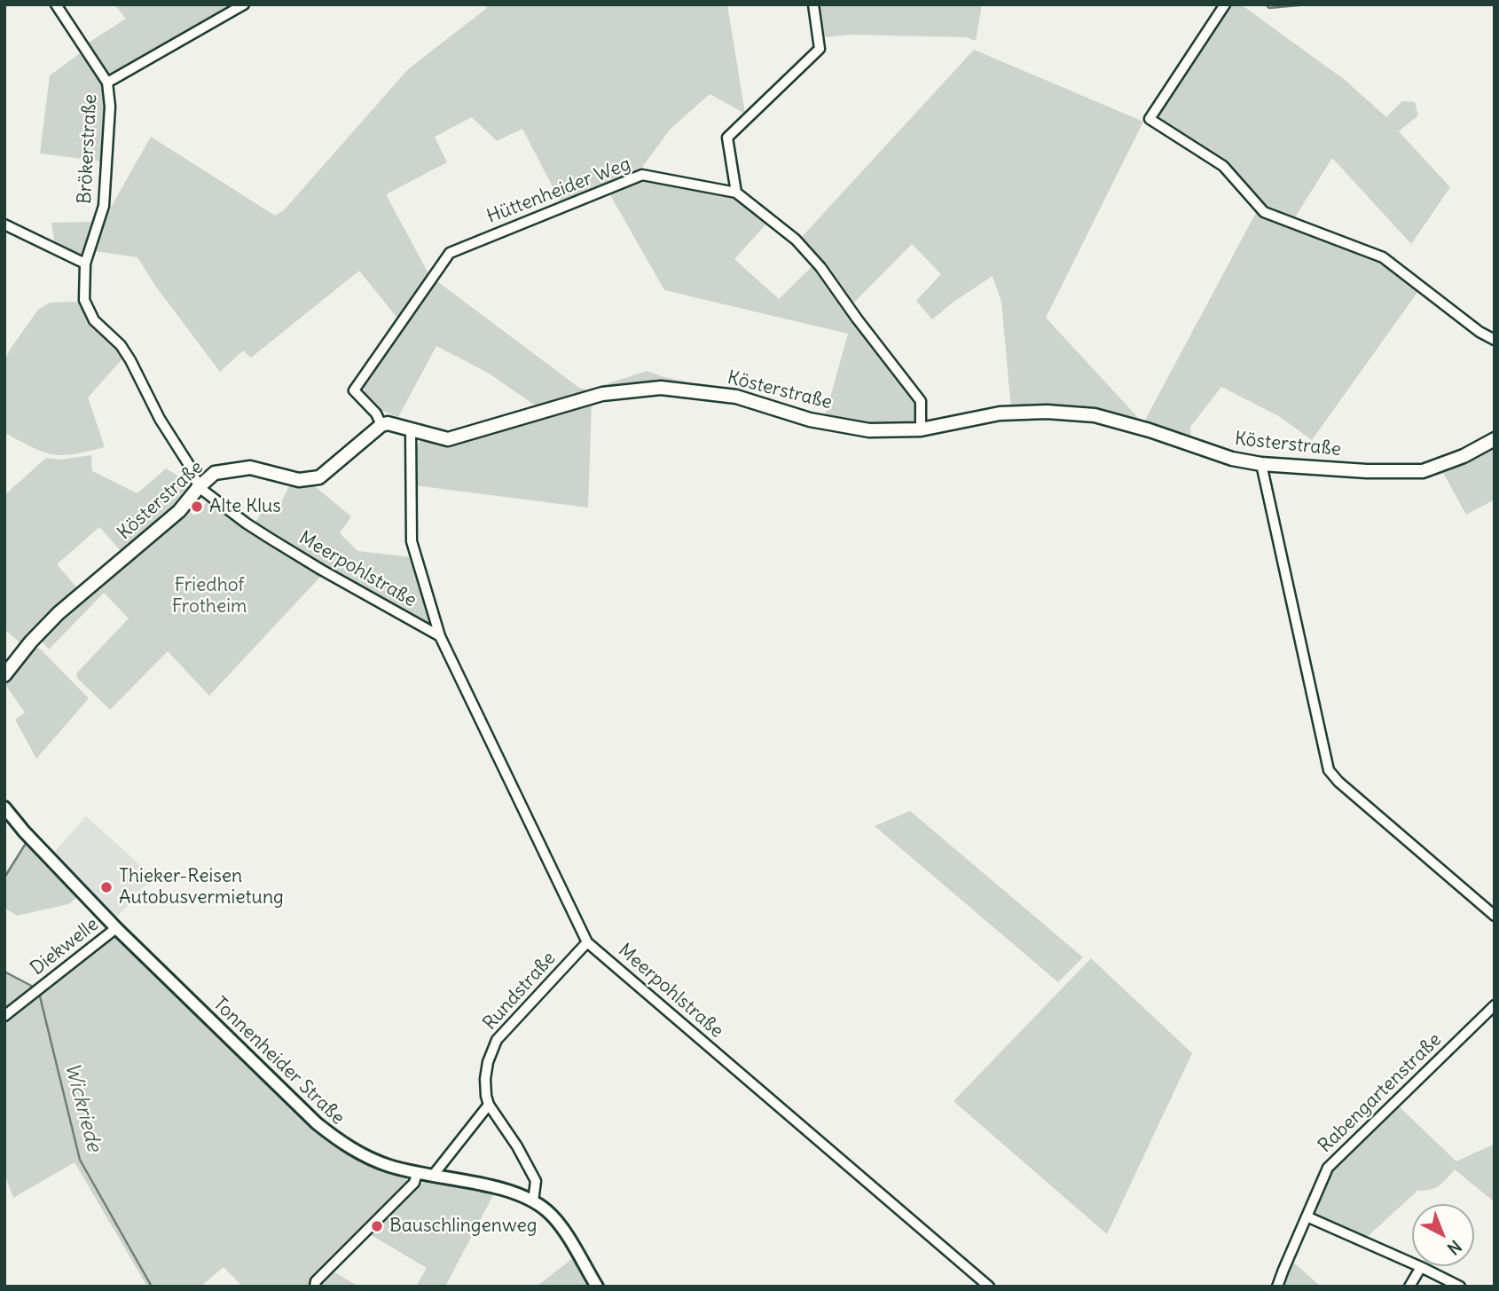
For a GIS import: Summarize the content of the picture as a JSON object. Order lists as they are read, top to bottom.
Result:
{
  "streets": {
    "main road": ["Kösterstraße"],
    "street": [
      "Brökerstraße",
      "Hüttenheider Weg",
      "Meerpohlstraße",
      "Diekwelle",
      "Rundstraße",
      "Tonnenheider Straße",
      "Rabengartenstraße"
    ]
  },
  "crossings": [
    ["Brökerstraße", "Kösterstraße"],
    ["Brökerstraße", "Meerpohlstraße"],
    ["Hüttenheider Weg", "Kösterstraße"],
    ["Kösterstraße", "Meerpohlstraße"],
    ["Meerpohlstraße", "Rundstraße"],
    ["Diekwelle", "Tonnenheider Straße"],
    ["Rundstraße", "Tonnenheider Straße"]
  ],
  "water": ["Wickriede"],
  "parks": ["Friedhof Frotheim"],
  "places": ["Alte Klus", "Thieker-Reisen Autobusvermietung", "Bauschlingenweg"],
  "north": "bottom right"
}
